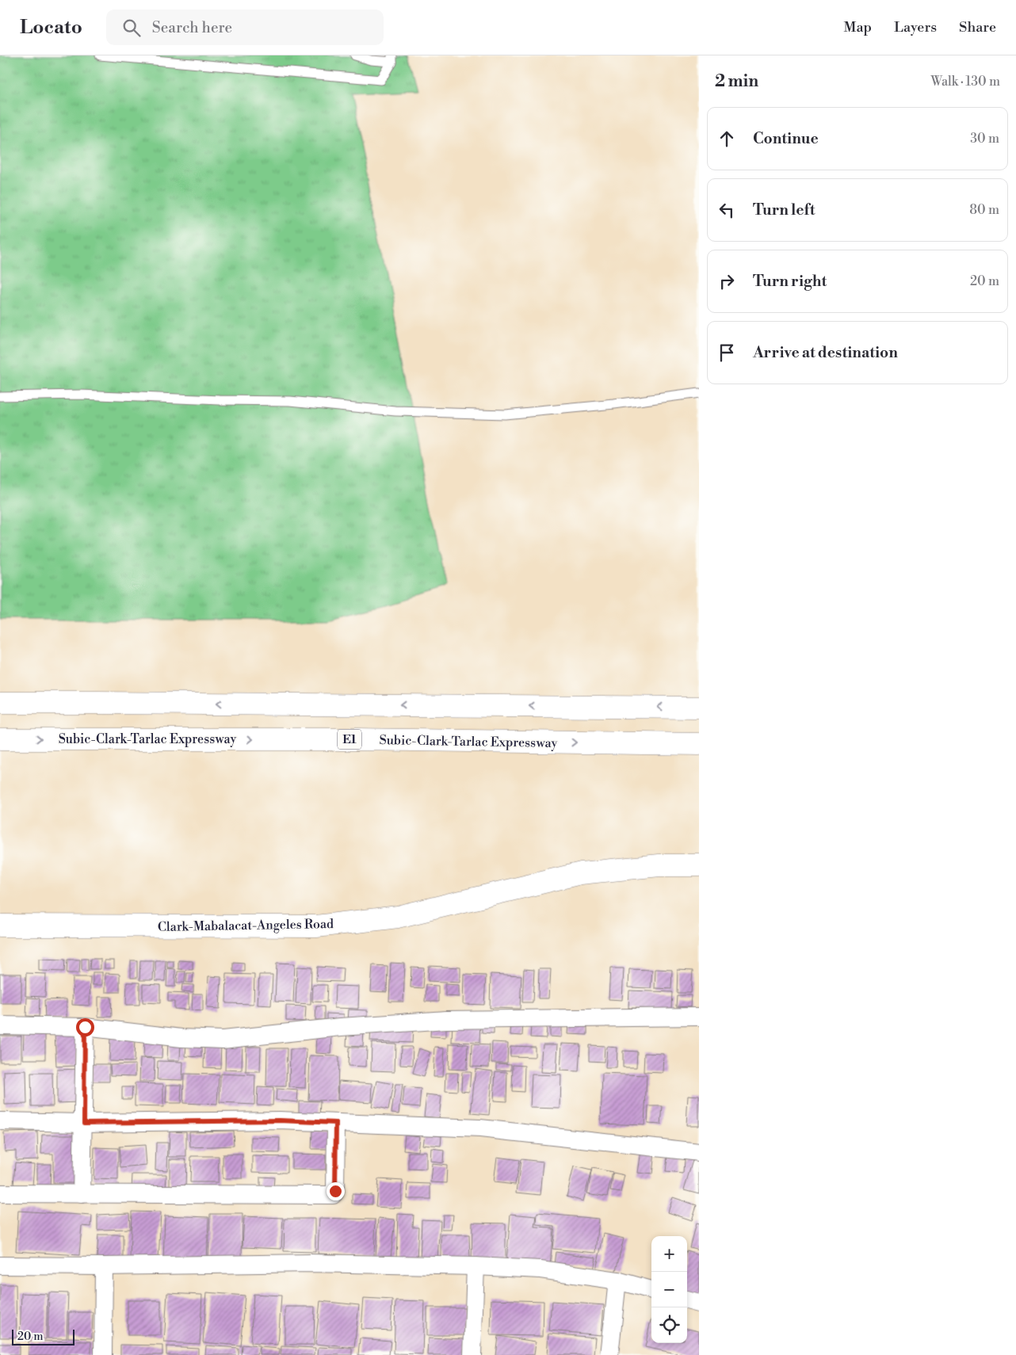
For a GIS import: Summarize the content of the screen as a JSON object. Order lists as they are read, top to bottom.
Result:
{
  "streets": {
    "main road": ["Subic-Clark-Tarlac Expressway", "E1", "Clark-Mabalacat-Angeles Road"]
  },
  "scale_bar": "20 m",
  "page": {
    "header": "Locato",
    "search": "Search here",
    "nav": ["Map", "Layers", "Share"],
    "heading": ["2 min", "Walk · 130 m"],
    "list": [
      ["Continue", "30 m"],
      ["Turn left", "80 m"],
      ["Turn right", "20 m"],
      "Arrive at destination"
    ],
    "map_buttons": ["+", "−"],
    "scale": "20 m"
  }
}
